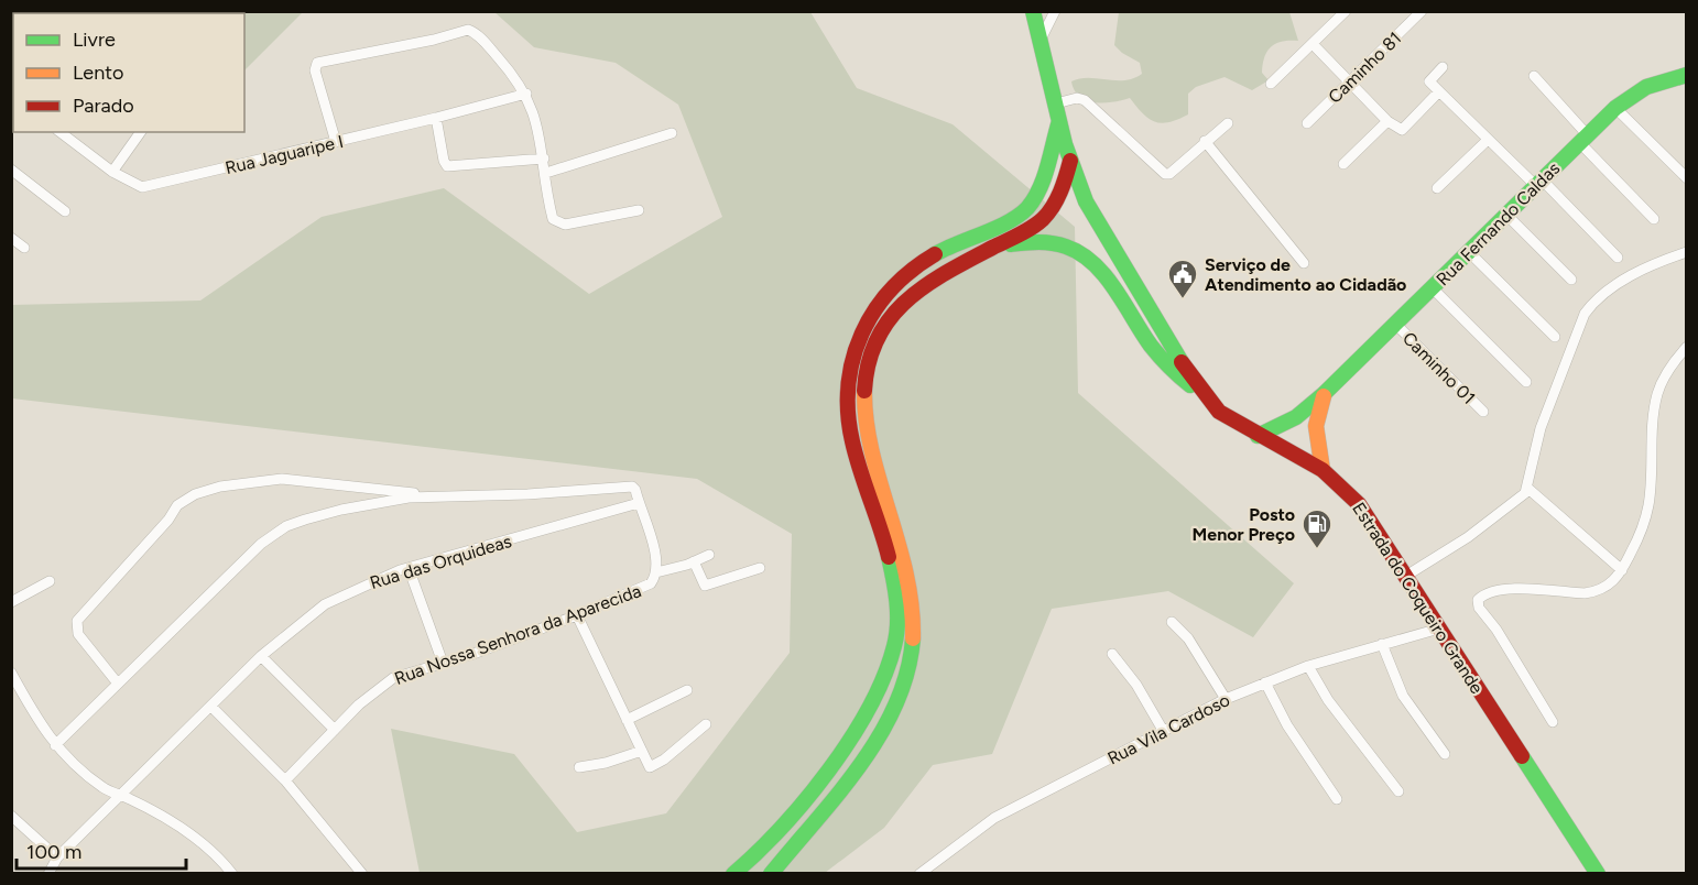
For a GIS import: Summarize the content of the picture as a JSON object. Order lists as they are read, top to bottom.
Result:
{
  "streets": {
    "main road": ["Rua Fernando Caldas", "Estrada do Coqueiro Grande"],
    "street": [
      "Caminho 81",
      "Rua Jaguaripe I",
      "Caminho 01",
      "Rua das Orquideas",
      "Rua Nossa Senhora da Aparecida",
      "Rua Vila Cardoso"
    ]
  },
  "crossings": [
    ["Rua Fernando Caldas", "Caminho 01"],
    ["Rua Fernando Caldas", "Estrada do Coqueiro Grande"],
    ["Rua das Orquideas", "Rua Nossa Senhora da Aparecida"],
    ["Estrada do Coqueiro Grande", "Rua Vila Cardoso"]
  ],
  "places": {
    "public building": ["Serviço de Atendimento ao Cidadão"],
    "fuel station": ["Posto Menor Preço"]
  },
  "legend": ["Livre", "Lento", "Parado"],
  "scale_bar": "100 m"
}
